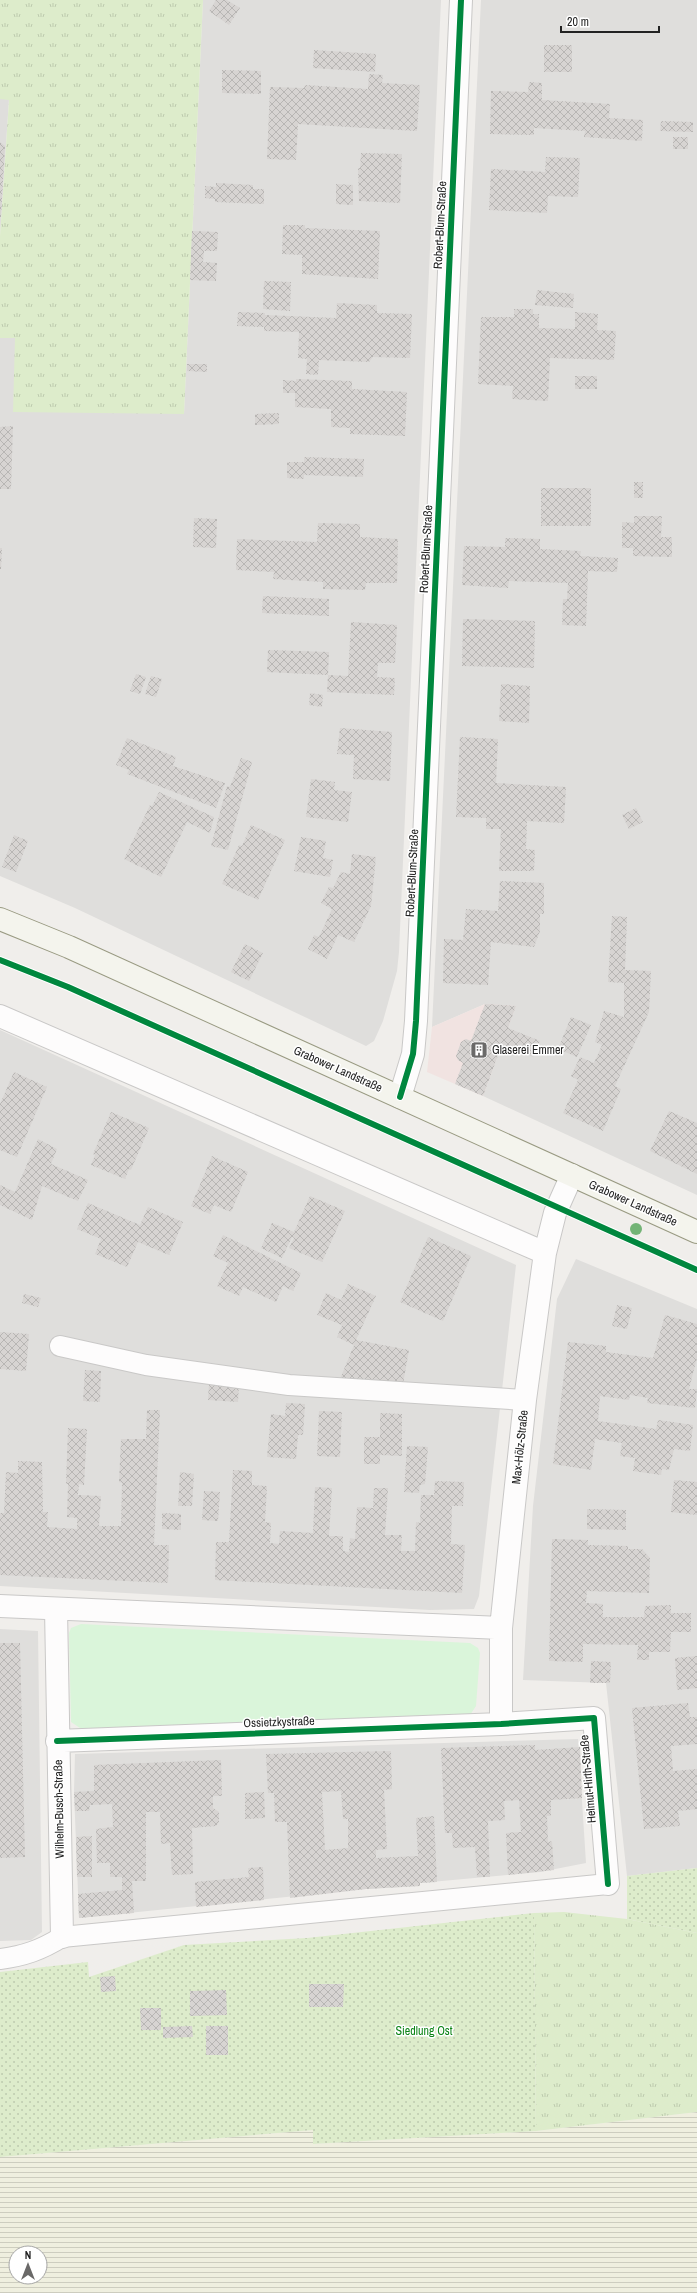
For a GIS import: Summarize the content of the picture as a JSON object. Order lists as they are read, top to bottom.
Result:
{
  "streets": {
    "main road": ["Grabower Landstraße"],
    "street": [
      "Robert-Blum-Straße",
      "Max-Hölz-Straße",
      "Ossietzkystraße",
      "Helmut-Hirth-Straße",
      "Wilhelm-Busch-Straße"
    ]
  },
  "crossings": [
    ["Robert-Blum-Straße", "Grabower Landstraße"],
    ["Grabower Landstraße", "Max-Hölz-Straße"],
    ["Max-Hölz-Straße", "Ossietzkystraße"],
    ["Max-Hölz-Straße", "Helmut-Hirth-Straße"],
    ["Ossietzkystraße", "Helmut-Hirth-Straße"],
    ["Ossietzkystraße", "Wilhelm-Busch-Straße"]
  ],
  "parks": ["Siedlung Ost"],
  "places": {
    "building": ["Glaserei Emmer"]
  },
  "scale_bar": "20 m",
  "north": "top"
}
